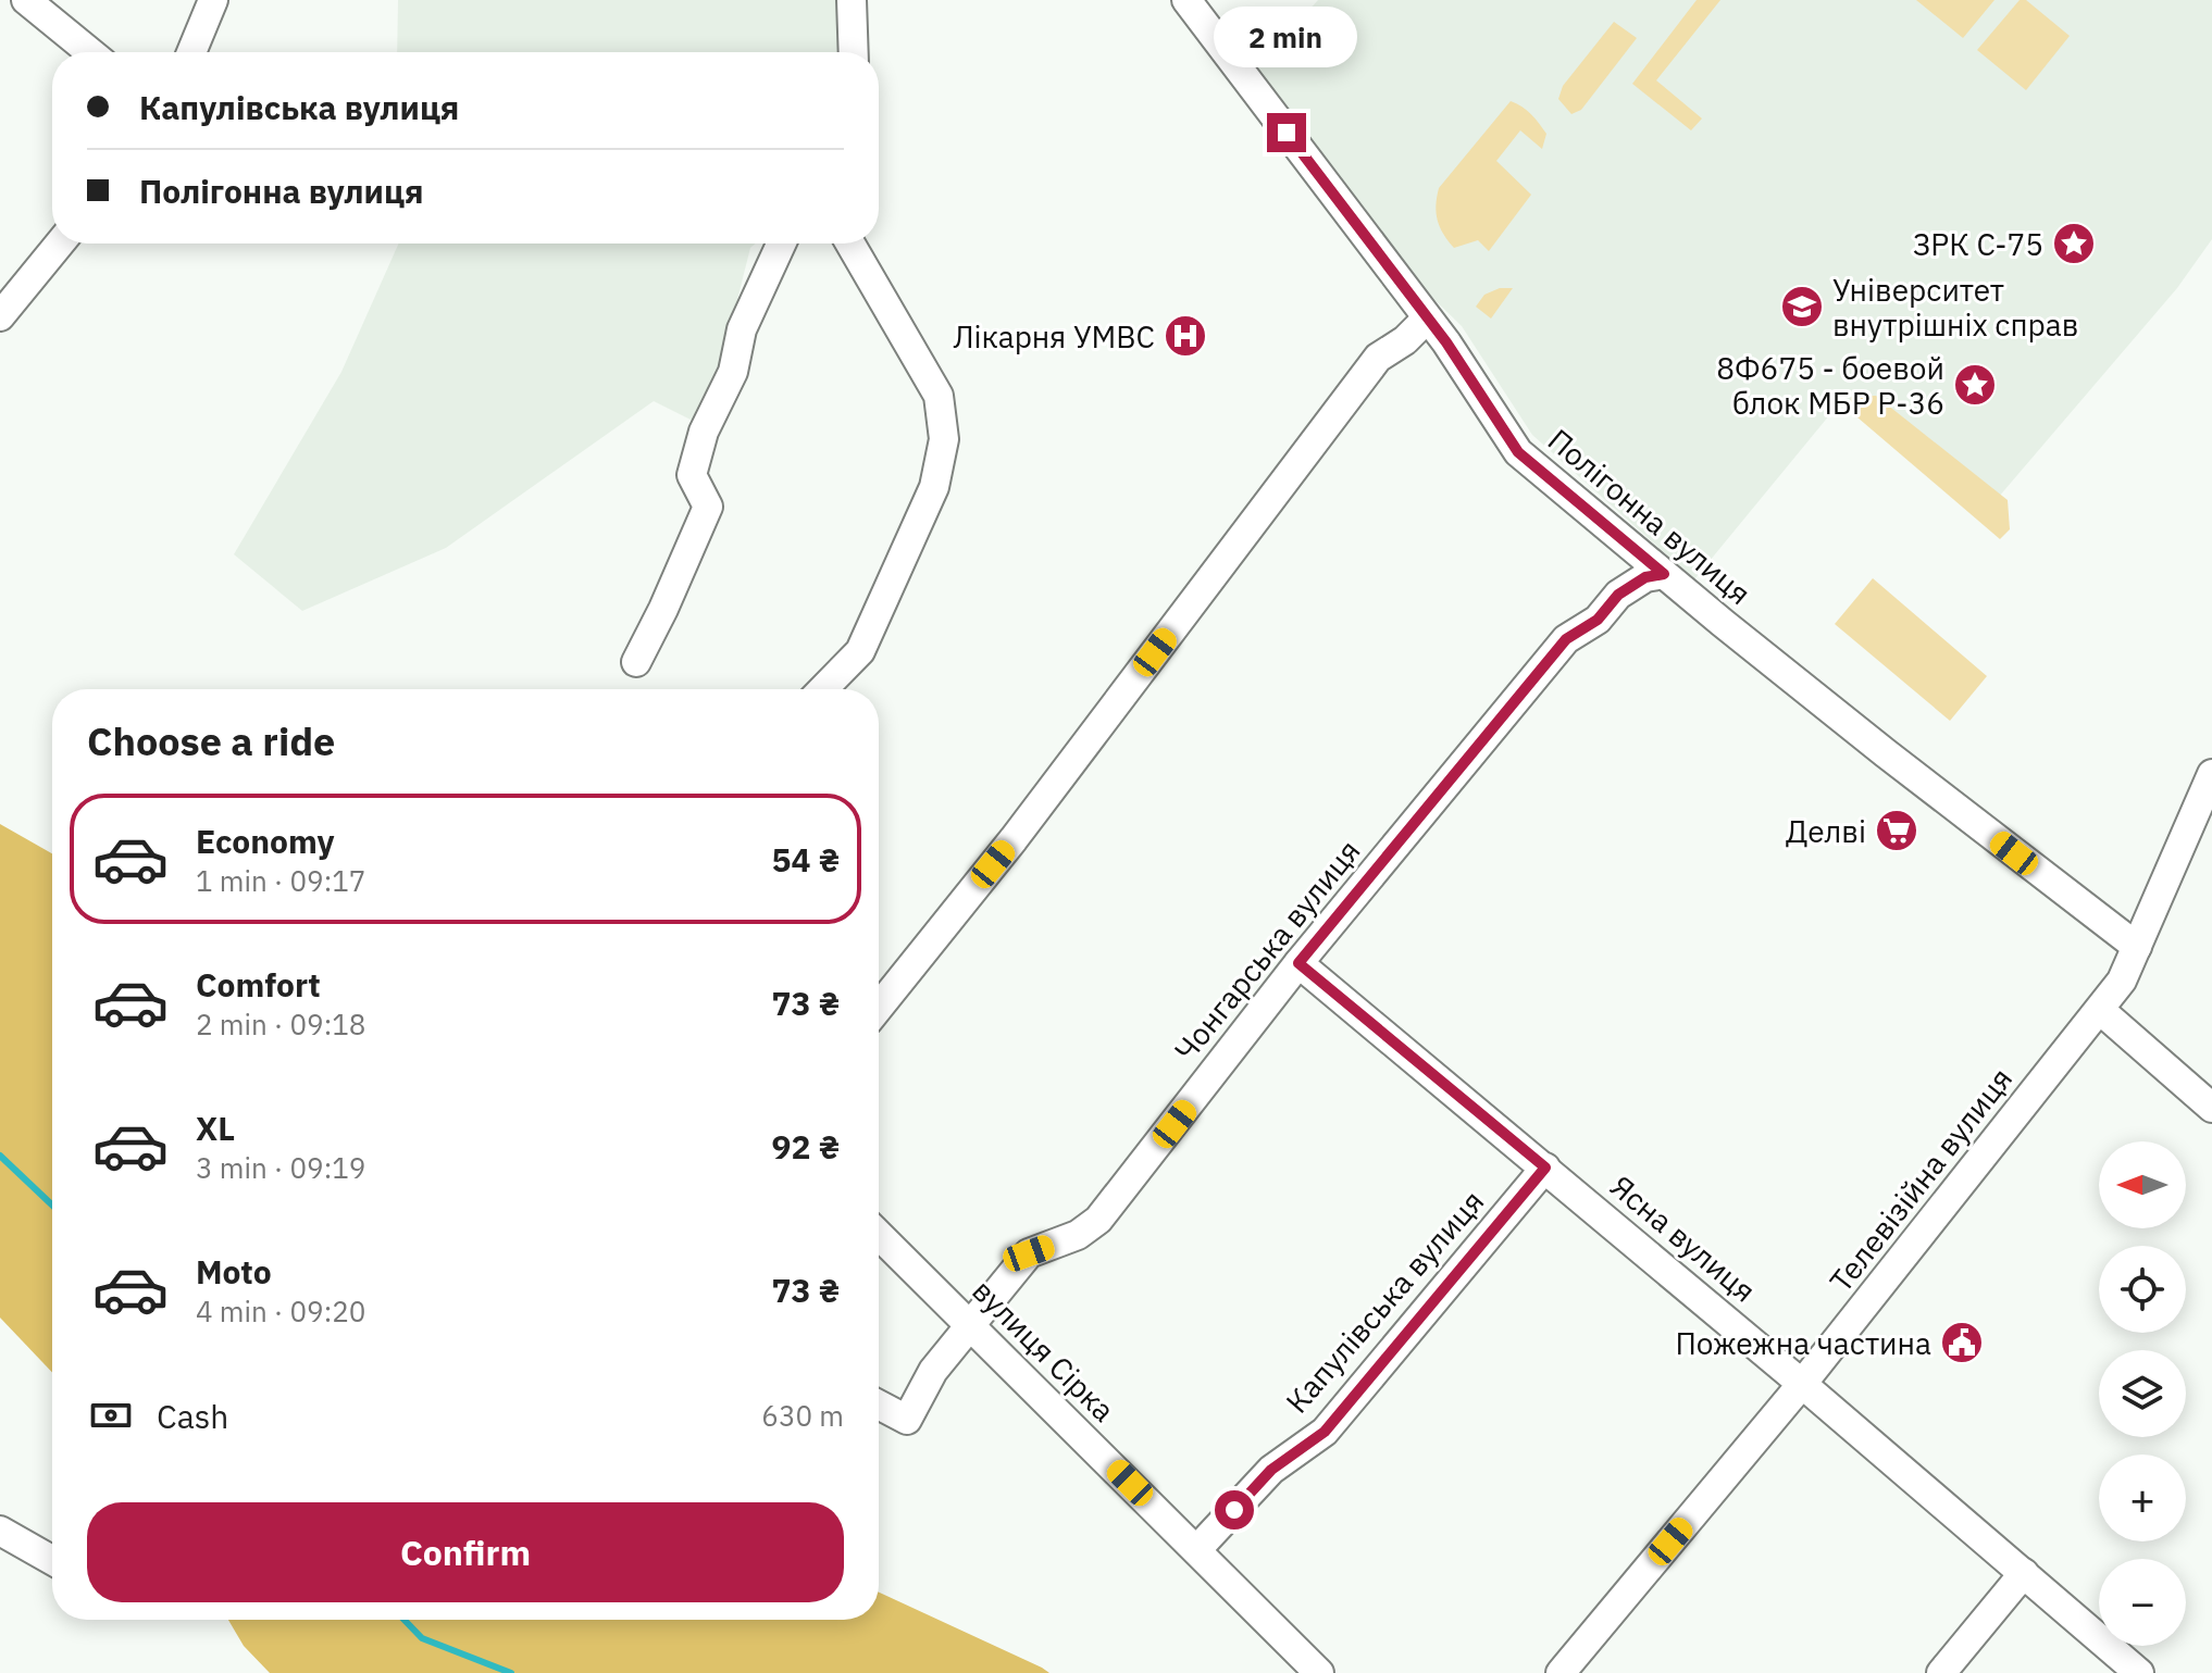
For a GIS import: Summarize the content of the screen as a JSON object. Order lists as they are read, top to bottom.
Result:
{
  "streets": {
    "street": [
      "Полігонна вулиця",
      "Чонгарська вулиця",
      "Телевізійна вулиця",
      "Ясна вулиця",
      "Капулівська вулиця",
      "вулиця Сірка"
    ]
  },
  "crossings": [
    ["Полігонна вулиця", "Чонгарська вулиця"],
    ["Полігонна вулиця", "Телевізійна вулиця"],
    ["Чонгарська вулиця", "Ясна вулиця"],
    ["Чонгарська вулиця", "вулиця Сірка"],
    ["Телевізійна вулиця", "Ясна вулиця"],
    ["Ясна вулиця", "Капулівська вулиця"],
    ["Капулівська вулиця", "вулиця Сірка"]
  ],
  "places": {
    "place": ["ЗРК С-75", "8Ф675 - боевой блок МБР Р-36"],
    "school or university": ["Університет внутрішніх справ"],
    "hospital": ["Лікарня УМВС"],
    "supermarket": ["Делві"],
    "public building": ["Пожежна частина"]
  },
  "north": "left",
  "page": {
    "bubble": "2 min",
    "banner": ["Капулівська вулиця", "Полігонна вулиця"],
    "heading": "Choose a ride",
    "list": [
      {
        "name": "Economy",
        "note": "1 min · 09:17",
        "value": "54 ₴"
      },
      {
        "name": "Comfort",
        "note": "2 min · 09:18",
        "value": "73 ₴"
      },
      {
        "name": "XL",
        "note": "3 min · 09:19",
        "value": "92 ₴"
      },
      {
        "name": "Moto",
        "note": "4 min · 09:20",
        "value": "73 ₴"
      }
    ],
    "map_buttons": ["+", "−"],
    "pay": ["Cash", "630 m"],
    "buttons": "Confirm"
  }
}
